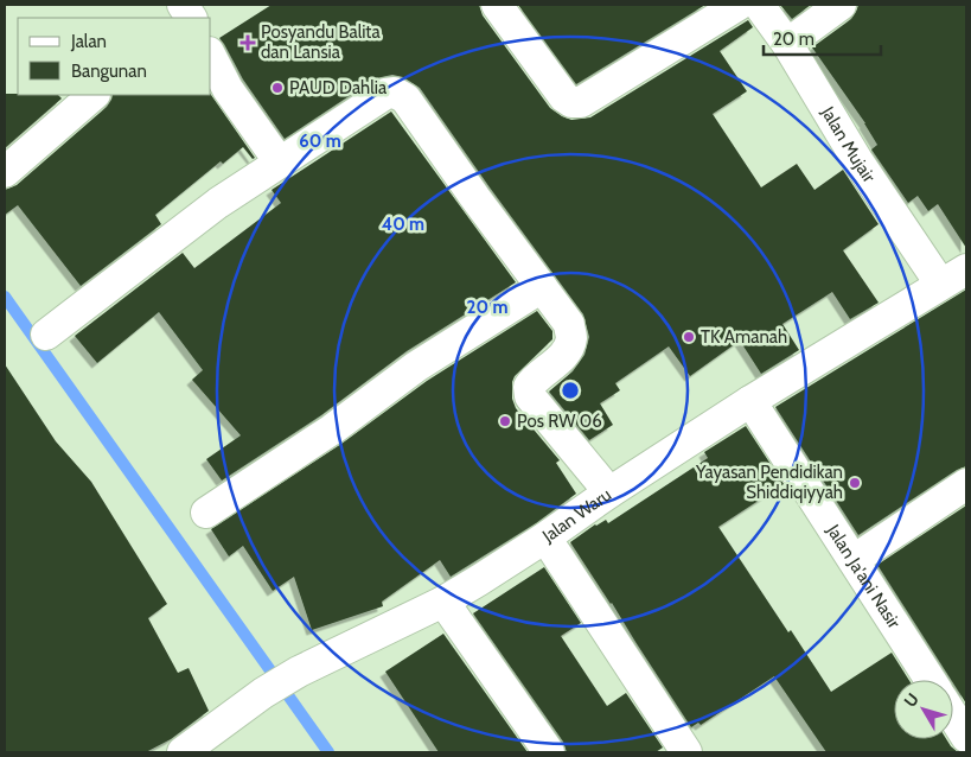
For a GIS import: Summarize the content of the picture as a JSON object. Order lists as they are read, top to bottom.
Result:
{
  "streets": {
    "street": ["Jalan Mujair", "Jalan Waru", "Jalan Ja'ani Nasir"]
  },
  "crossings": [
    ["Jalan Mujair", "Jalan Waru"],
    ["Jalan Waru", "Jalan Ja'ani Nasir"]
  ],
  "places": {
    "health": ["Posyandu Balita dan Lansia"],
    "other": [
      "PAUD Dahlia",
      "TK Amanah",
      "Pos RW 06",
      "Yayasan Pendidikan Shiddiqiyyah"
    ]
  },
  "legend": ["Jalan", "Bangunan"],
  "scale_bar": "20 m",
  "north": "top left",
  "rings": ["60 m", "40 m", "20 m"]
}
